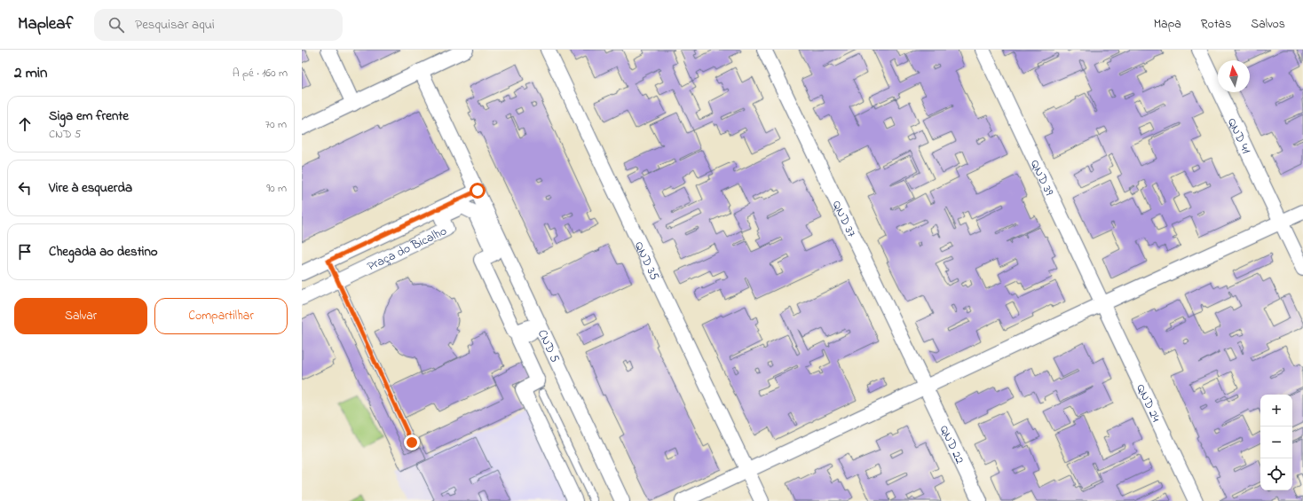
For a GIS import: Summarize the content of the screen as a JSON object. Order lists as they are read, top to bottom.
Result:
{
  "streets": {
    "street": [
      "QND 41",
      "QND 39",
      "QND 37",
      "Praça do Bicalho",
      "QND 35",
      "CND 5",
      "QND 24",
      "QND 22"
    ]
  },
  "crossings": [
    ["QND 39", "QND 24"],
    ["QND 37", "QND 22"]
  ],
  "north": "top",
  "page": {
    "header": "Mapleaf",
    "search": "Pesquisar aqui",
    "nav": ["Mapa", "Rotas", "Salvos"],
    "heading": ["2 min", "A pé · 160 m"],
    "list": [
      ["Siga em frente", "CND 5", "70 m"],
      ["Vire à esquerda", "90 m"],
      "Chegada ao destino"
    ],
    "buttons": ["Salvar", "Compartilhar"],
    "map_buttons": ["+", "−"]
  }
}
